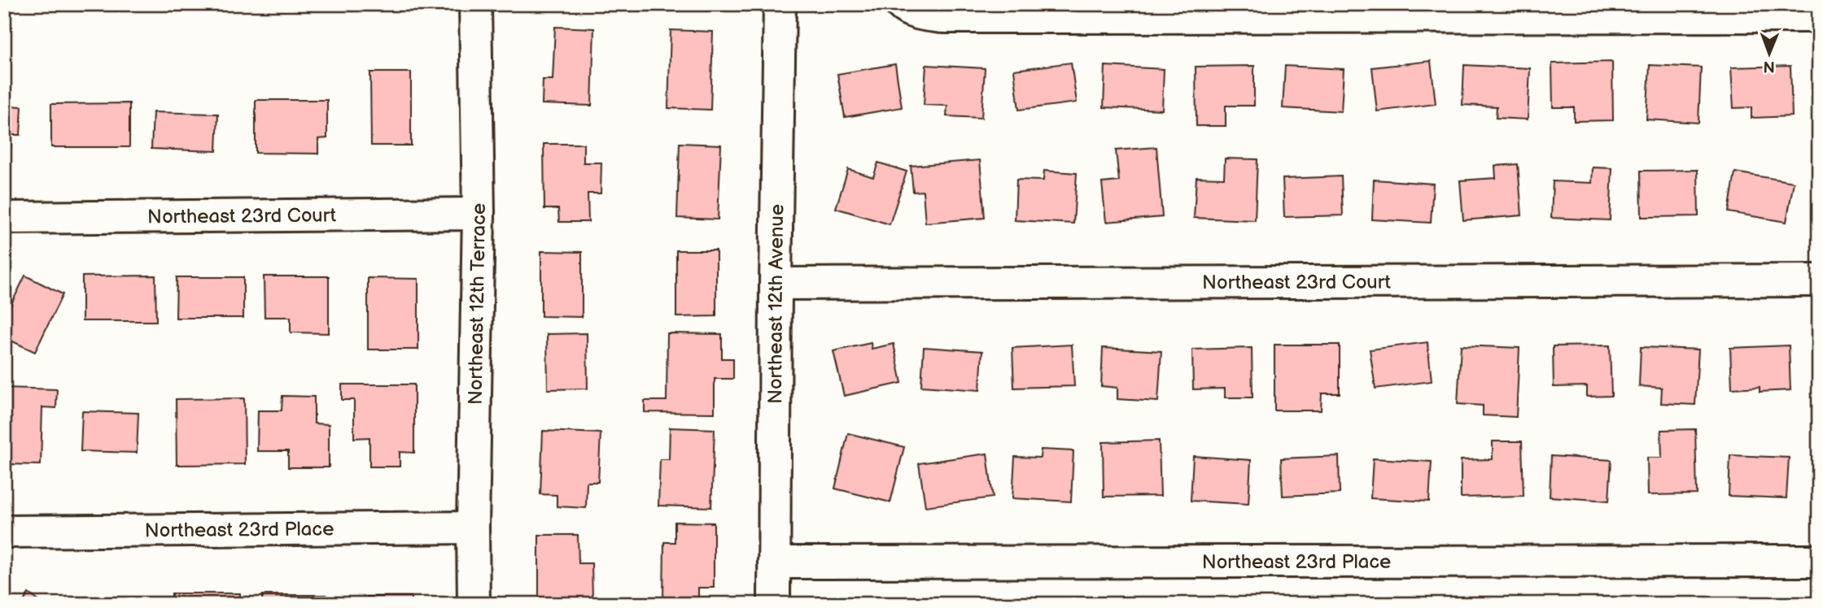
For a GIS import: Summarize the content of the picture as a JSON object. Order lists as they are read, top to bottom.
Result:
{
  "streets": {
    "street": [
      "Northeast 23rd Court",
      "Northeast 12th Terrace",
      "Northeast 12th Avenue",
      "Northeast 23rd Place"
    ]
  },
  "crossings": [
    ["Northeast 23rd Court", "Northeast 12th Terrace"],
    ["Northeast 23rd Court", "Northeast 12th Avenue"],
    ["Northeast 12th Terrace", "Northeast 23rd Place"],
    ["Northeast 12th Avenue", "Northeast 23rd Place"]
  ],
  "north": "bottom"
}
